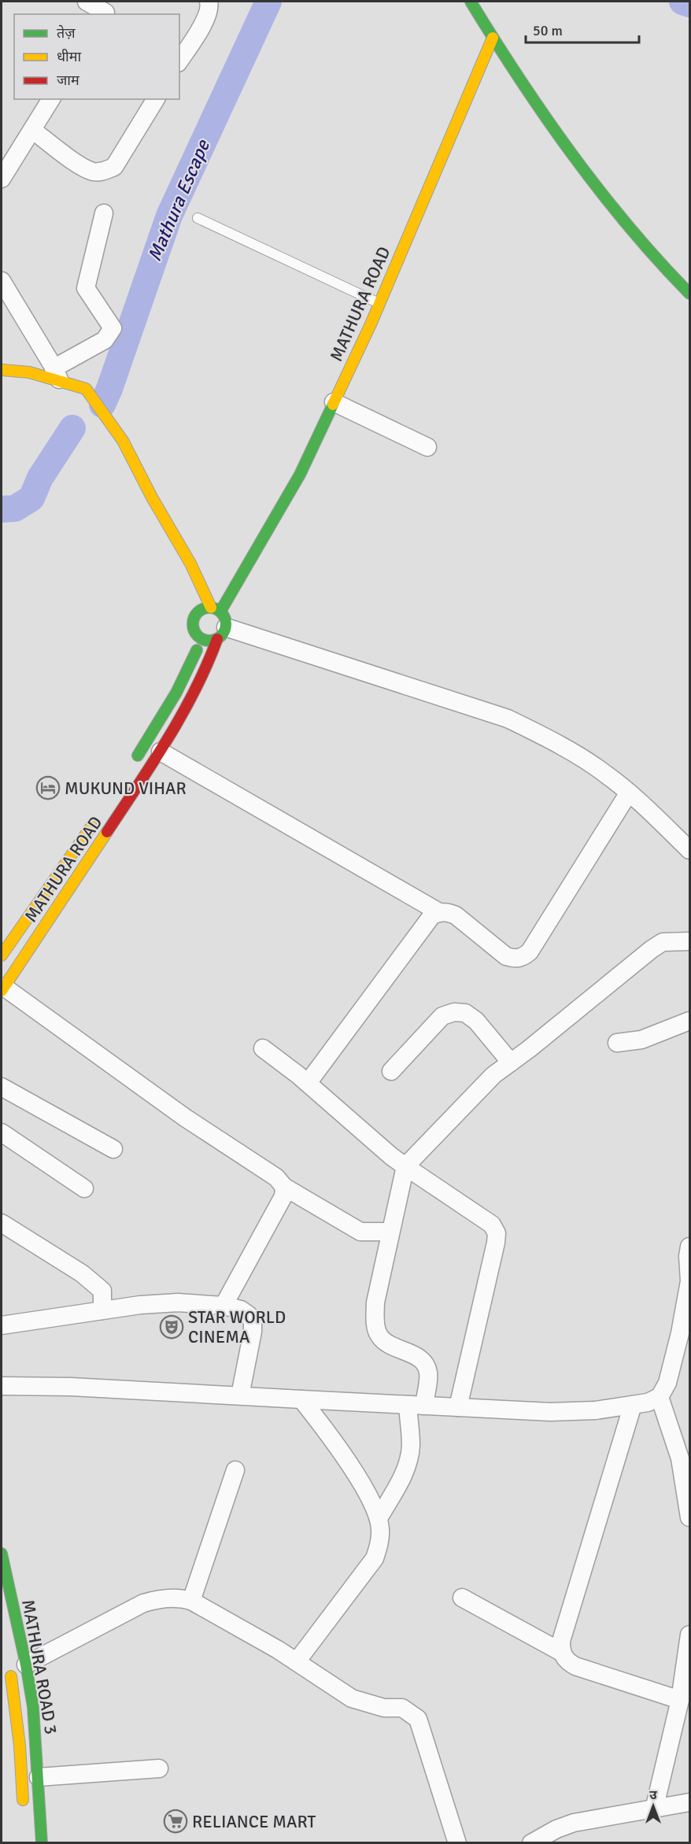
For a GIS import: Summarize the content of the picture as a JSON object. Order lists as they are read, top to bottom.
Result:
{
  "streets": {
    "main road": ["MATHURA ROAD", "MATHURA ROAD 3"]
  },
  "water": ["Mathura Escape"],
  "places": {
    "hotel": ["MUKUND VIHAR"],
    "theatre": ["STAR WORLD CINEMA"],
    "supermarket": ["RELIANCE MART"]
  },
  "legend": ["तेज़", "धीमा", "जाम"],
  "scale_bar": "50 m",
  "north": "top"
}
